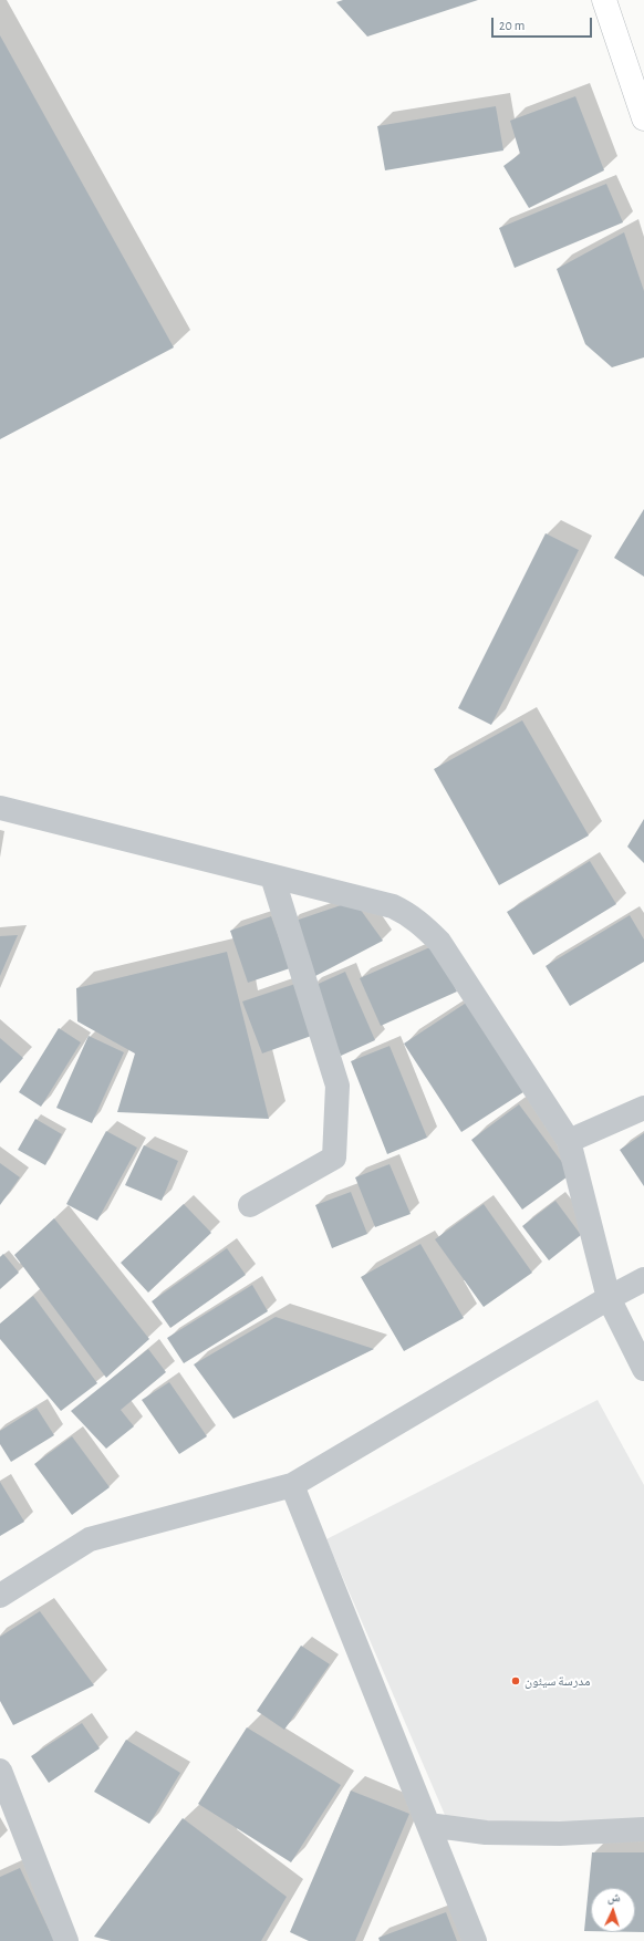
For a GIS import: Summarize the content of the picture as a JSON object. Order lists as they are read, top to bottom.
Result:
{
  "places": ["مدرسة سيئون"],
  "scale_bar": "20 m",
  "north": "top"
}
